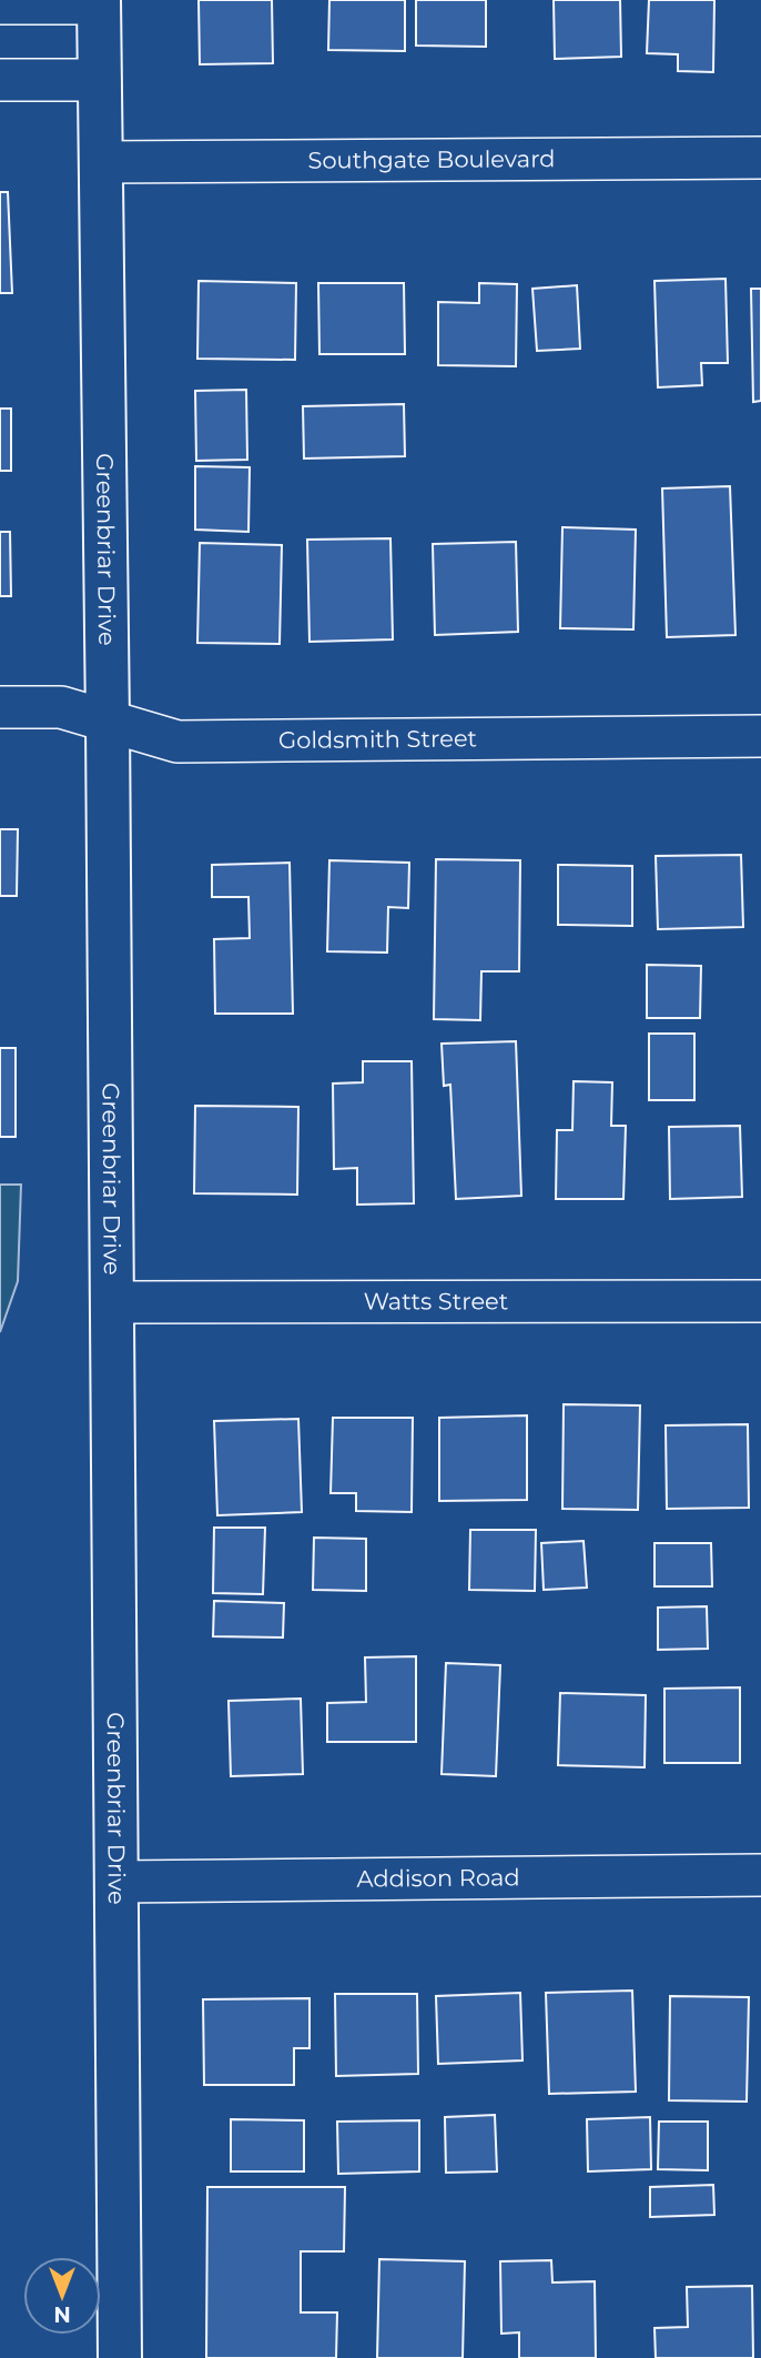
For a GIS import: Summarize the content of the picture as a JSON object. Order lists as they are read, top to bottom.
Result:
{
  "streets": {
    "main road": ["Greenbriar Drive"],
    "street": [
      "Southgate Boulevard",
      "Goldsmith Street",
      "Watts Street",
      "Addison Road"
    ]
  },
  "crossings": [
    ["Southgate Boulevard", "Greenbriar Drive"],
    ["Greenbriar Drive", "Goldsmith Street"],
    ["Greenbriar Drive", "Watts Street"],
    ["Greenbriar Drive", "Addison Road"]
  ],
  "north": "bottom"
}
